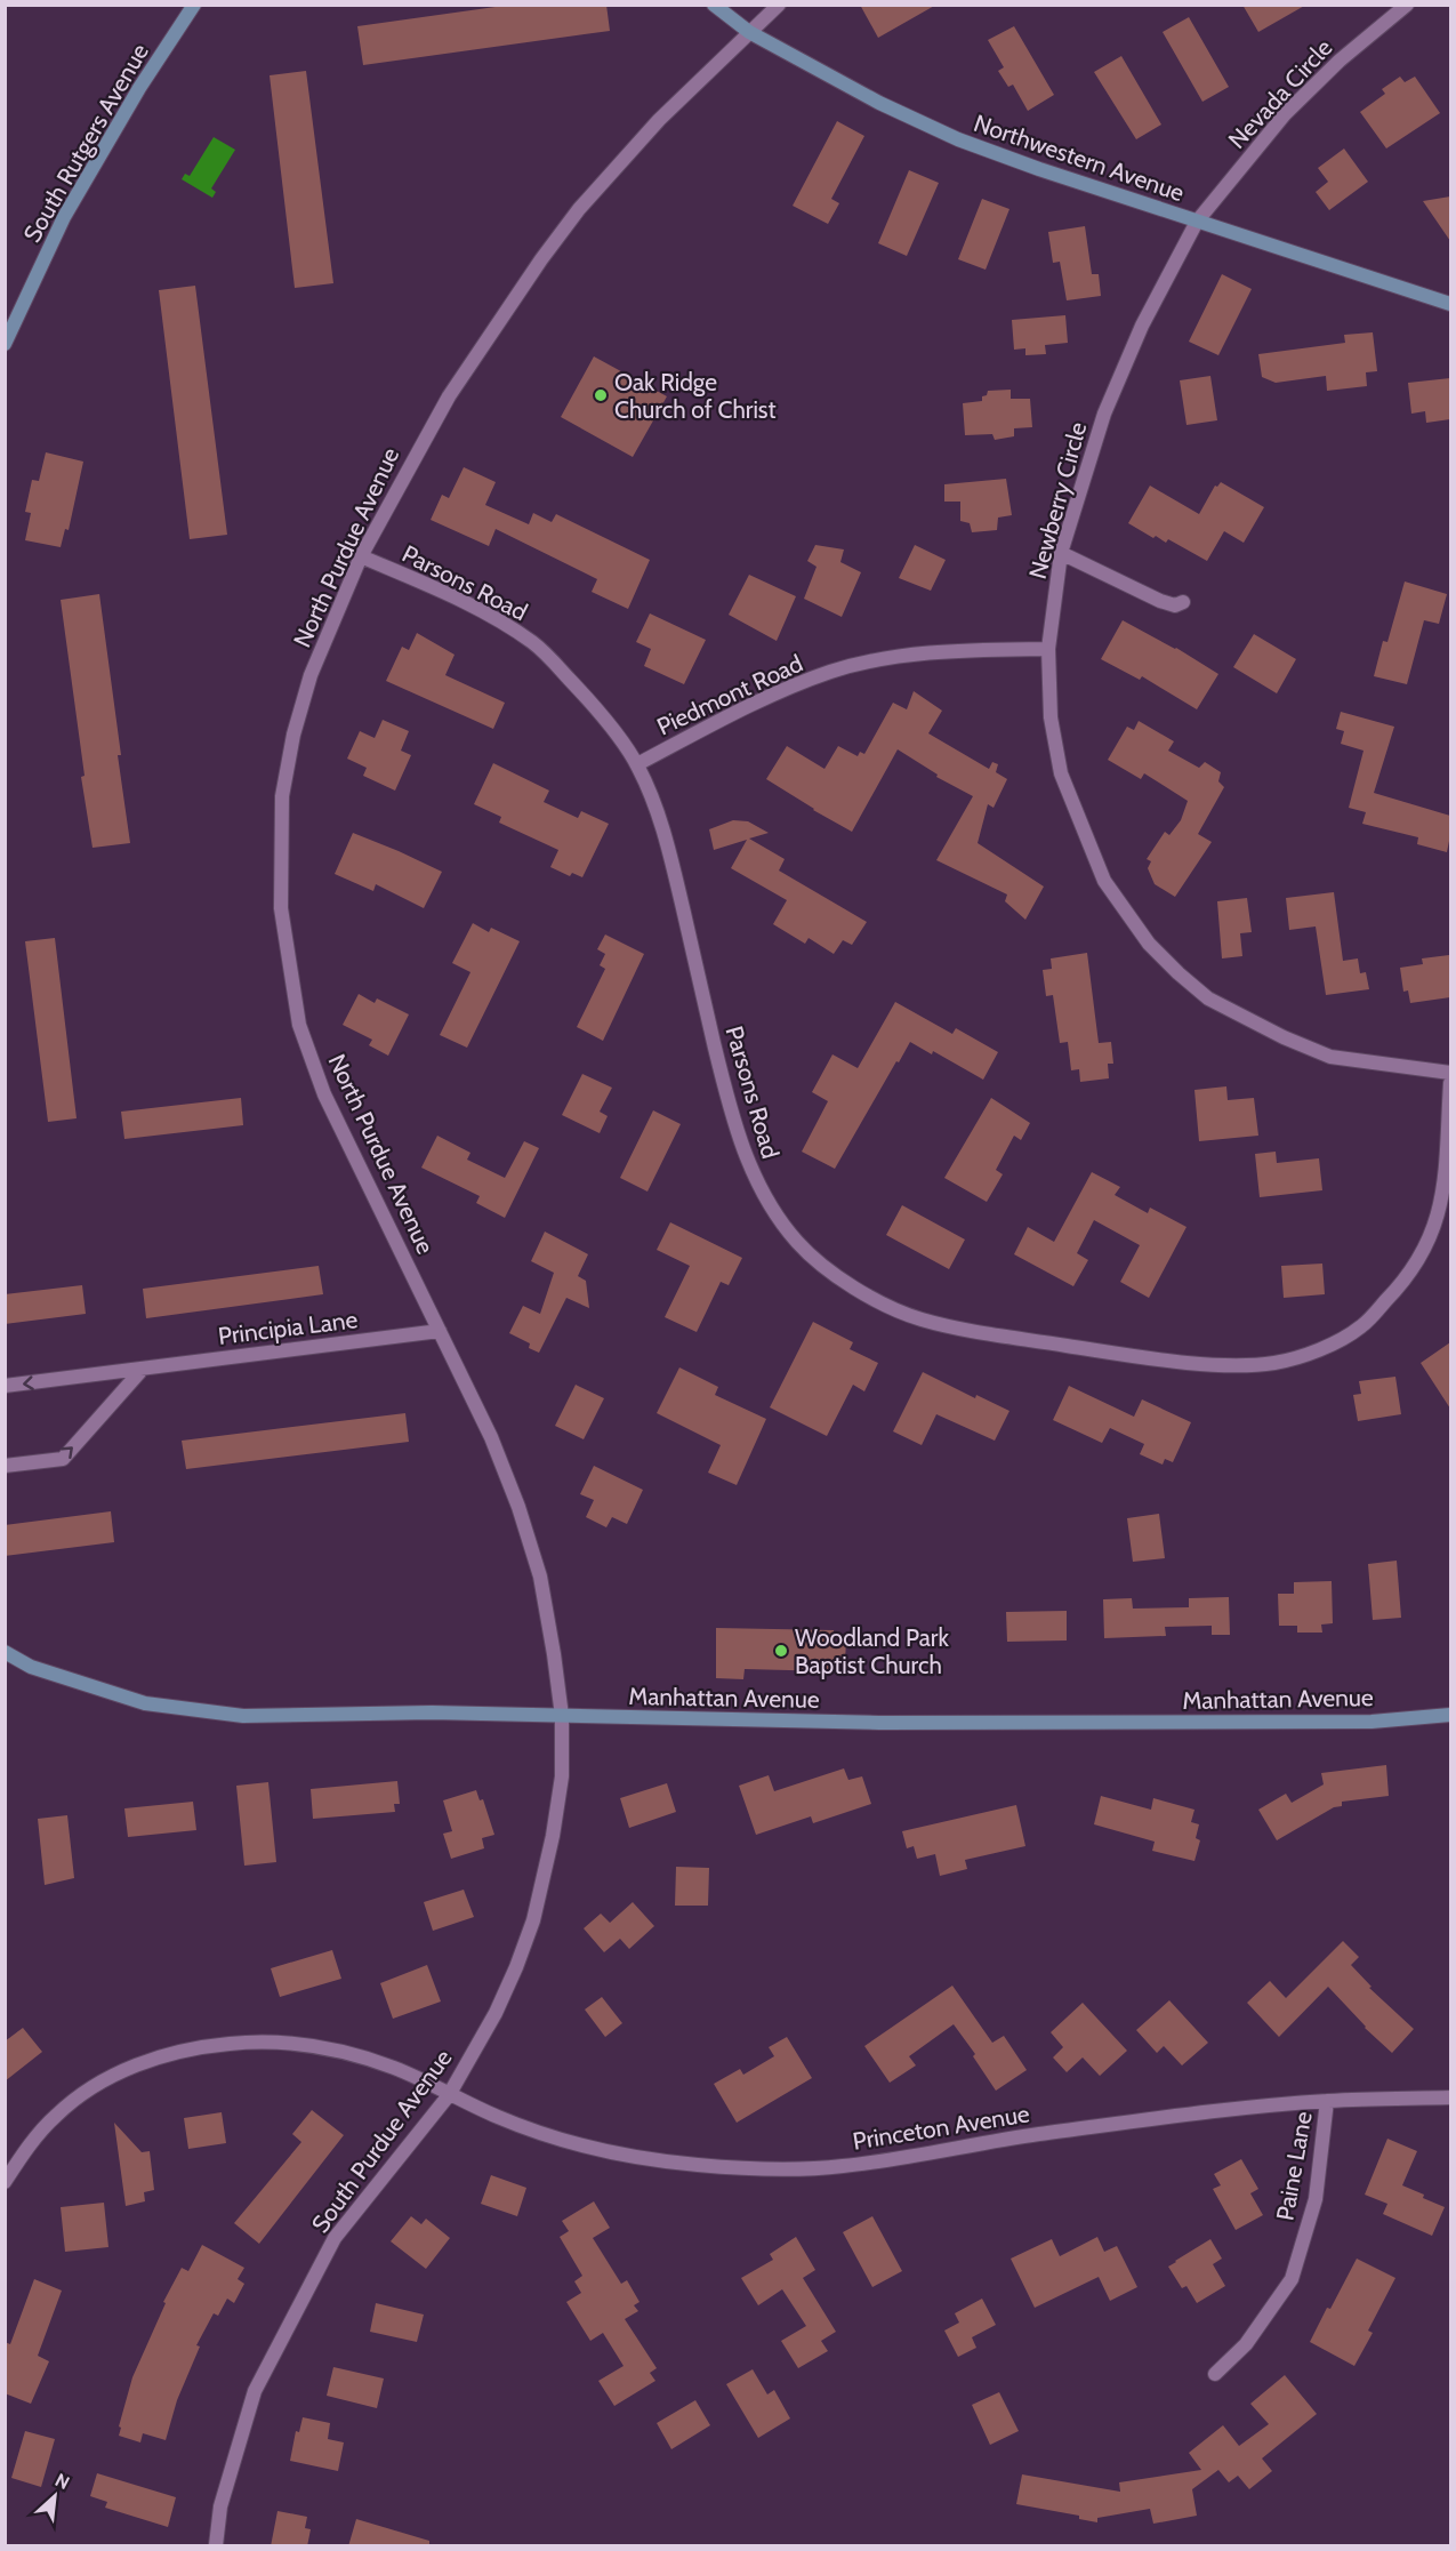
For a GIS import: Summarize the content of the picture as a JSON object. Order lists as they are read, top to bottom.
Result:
{
  "streets": {
    "street": [
      "Nevada Circle",
      "South Rutgers Avenue",
      "Northwestern Avenue",
      "Newberry Circle",
      "North Purdue Avenue",
      "Parsons Road",
      "Piedmont Road",
      "Principia Lane",
      "Manhattan Avenue",
      "Princeton Avenue",
      "South Purdue Avenue",
      "Paine Lane"
    ]
  },
  "crossings": [
    ["Nevada Circle", "Northwestern Avenue"],
    ["Nevada Circle", "Newberry Circle"],
    ["Northwestern Avenue", "Newberry Circle"],
    ["Northwestern Avenue", "North Purdue Avenue"],
    ["Newberry Circle", "Piedmont Road"],
    ["North Purdue Avenue", "Parsons Road"],
    ["North Purdue Avenue", "Principia Lane"],
    ["North Purdue Avenue", "Manhattan Avenue"],
    ["North Purdue Avenue", "South Purdue Avenue"],
    ["Parsons Road", "Piedmont Road"],
    ["Manhattan Avenue", "South Purdue Avenue"],
    ["Princeton Avenue", "South Purdue Avenue"],
    ["Princeton Avenue", "Paine Lane"]
  ],
  "places": ["Oak Ridge Church of Christ", "Woodland Park Baptist Church"],
  "north": "top right"
}
